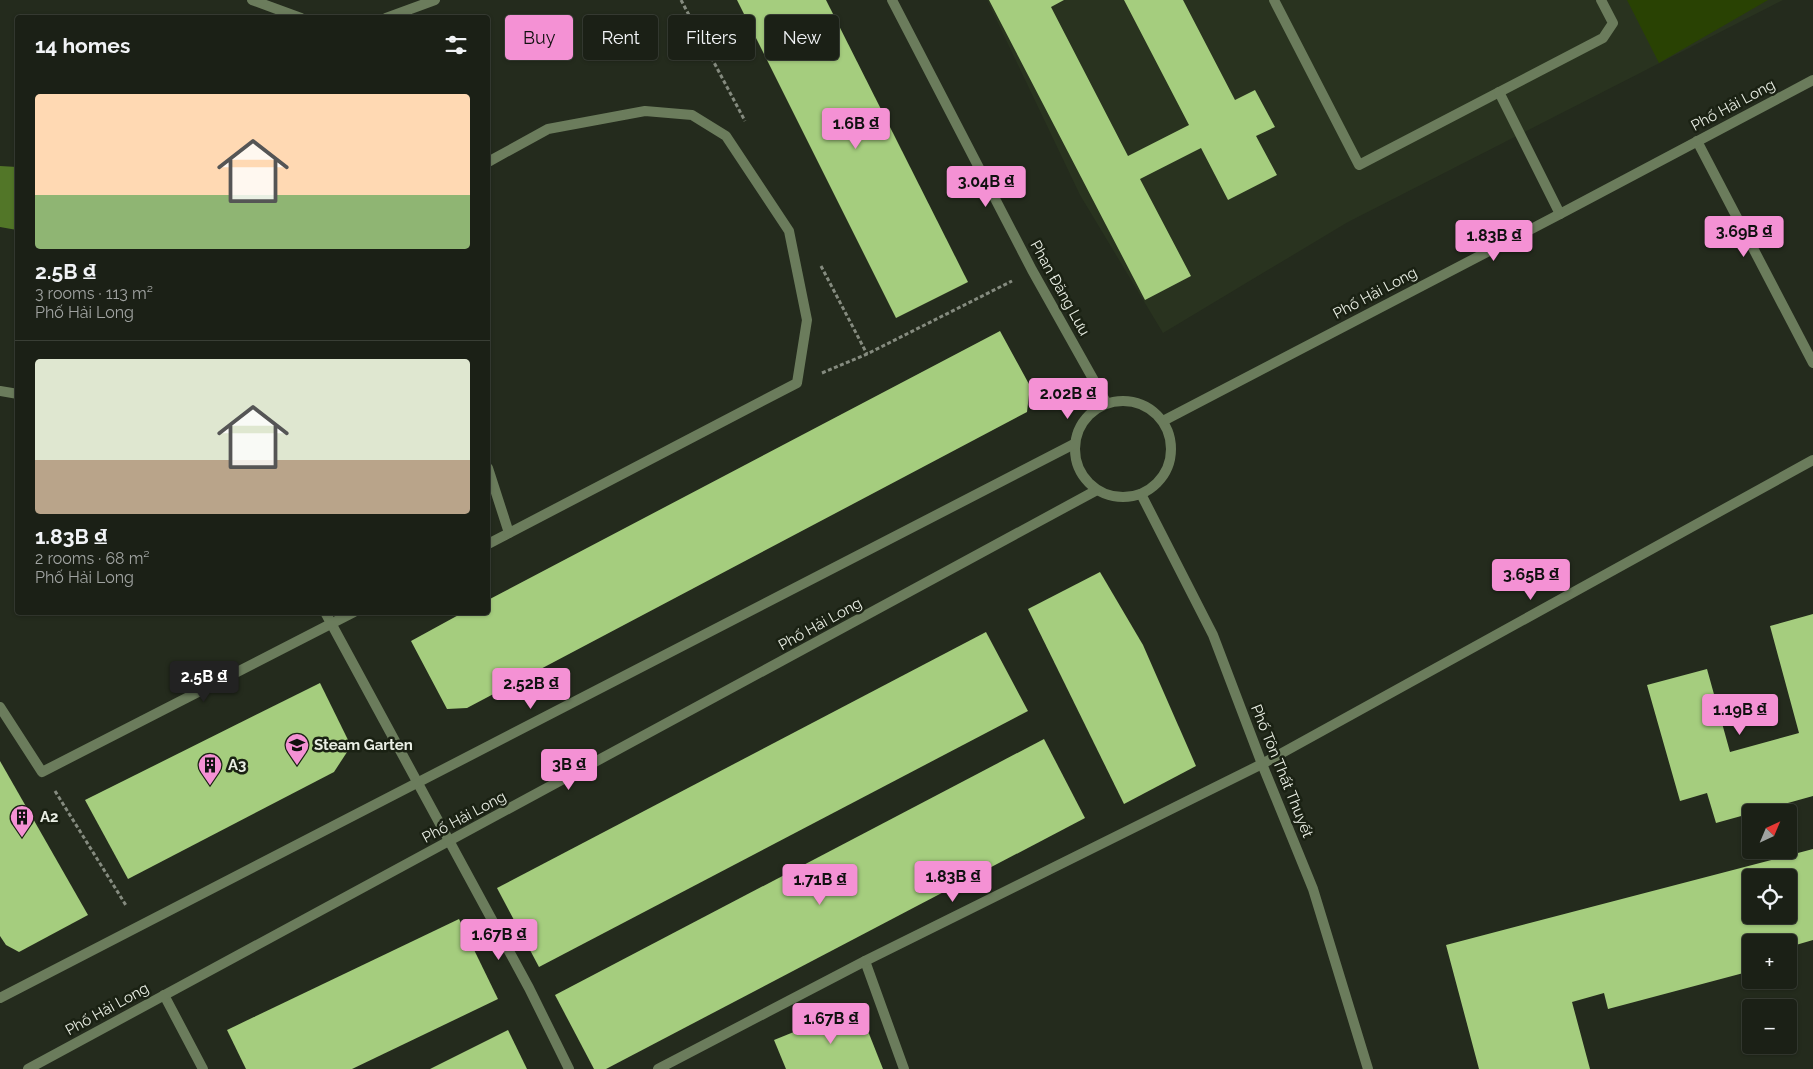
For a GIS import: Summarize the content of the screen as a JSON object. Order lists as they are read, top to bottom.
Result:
{
  "streets": {
    "street": ["Phố Hải Long", "Phan Đăng Lưu", "Phố Tôn Thất Thuyết"]
  },
  "crossings": [
    ["Phố Hải Long", "Phan Đăng Lưu"],
    ["Phố Hải Long", "Phố Tôn Thất Thuyết"],
    ["Phan Đăng Lưu", "Phố Tôn Thất Thuyết"]
  ],
  "places": {
    "school or university": ["Steam Garten"],
    "building": ["A3", "A2"]
  },
  "north": "top right",
  "page": {
    "chip": [
      "Buy",
      "Rent",
      "Filters",
      "New"
    ],
    "heading": "14 homes",
    "list": [
      {
        "name": "2.5B ₫",
        "note": "3 rooms · 113 m² · Phố Hải Long"
      },
      {
        "name": "1.83B ₫",
        "note": "2 rooms · 68 m² · Phố Hải Long"
      }
    ],
    "price": [
      "1.6B ₫",
      "3.04B ₫",
      "3.69B ₫",
      "1.83B ₫",
      "2.02B ₫",
      "3.65B ₫",
      "2.5B ₫",
      "2.52B ₫",
      "1.19B ₫",
      "3B ₫",
      "1.83B ₫",
      "1.71B ₫",
      "1.67B ₫",
      "1.67B ₫"
    ],
    "map_buttons": ["+", "−"]
  }
}
